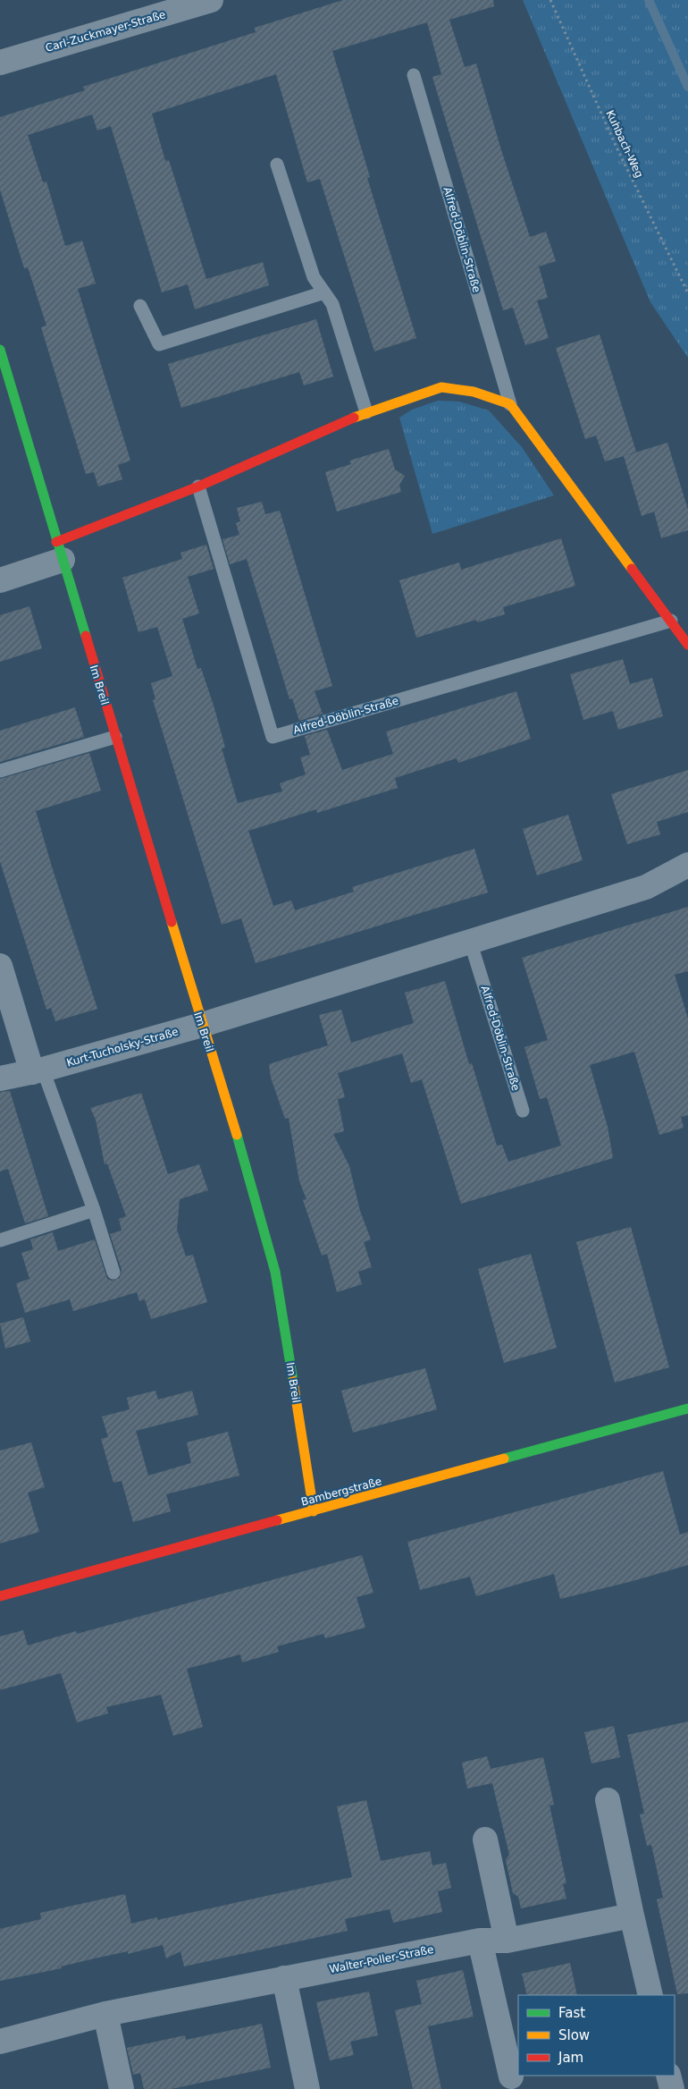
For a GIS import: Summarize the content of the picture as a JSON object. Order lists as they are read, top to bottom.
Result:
{
  "streets": {
    "street": [
      "Carl-Zuckmayer-Straße",
      "Alfred-Döblin-Straße",
      "Im Breil",
      "Kurt-Tucholsky-Straße",
      "Bambergstraße",
      "Walter-Poller-Straße"
    ],
    "path": ["Kuhbach-Weg"]
  },
  "crossings": [
    ["Im Breil", "Kurt-Tucholsky-Straße"],
    ["Im Breil", "Bambergstraße"]
  ],
  "legend": ["Fast", "Slow", "Jam"]
}
